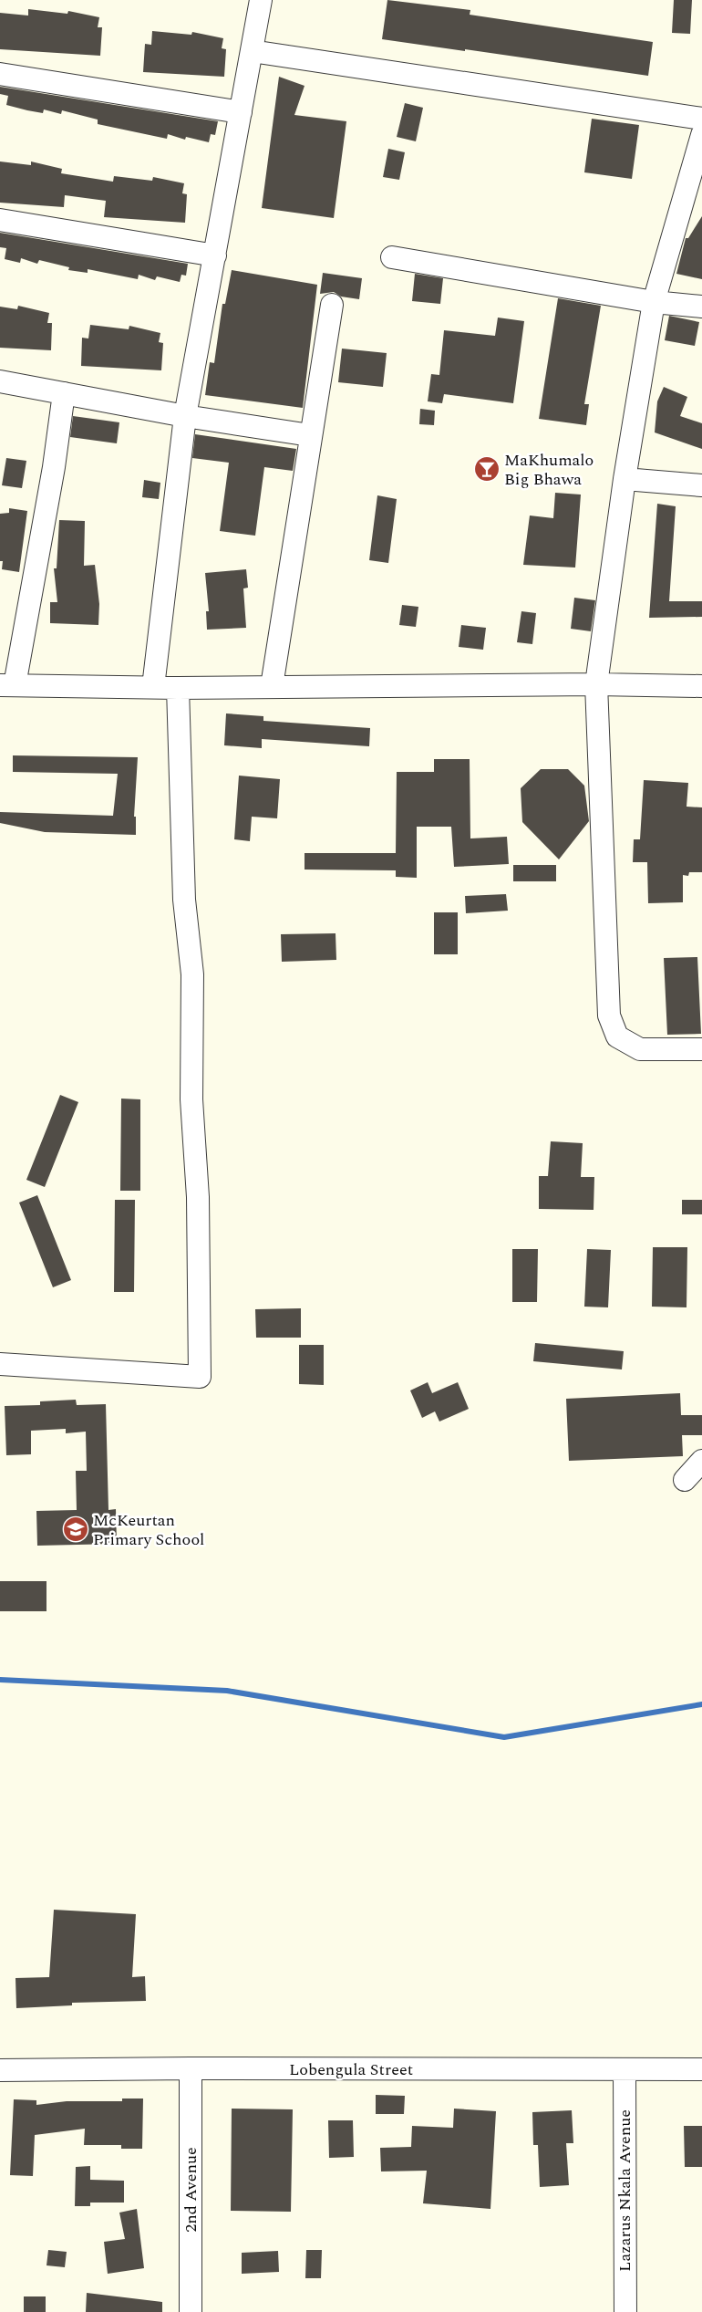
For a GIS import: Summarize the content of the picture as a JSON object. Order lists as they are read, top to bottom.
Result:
{
  "streets": {
    "street": ["Lobengula Street", "2nd Avenue", "Lazarus Nkala Avenue"]
  },
  "crossings": [
    ["Lobengula Street", "2nd Avenue"],
    ["Lobengula Street", "Lazarus Nkala Avenue"]
  ],
  "places": {
    "bar": ["MaKhumalo Big Bhawa"],
    "school or university": ["McKeurtan Primary School"]
  }
}
